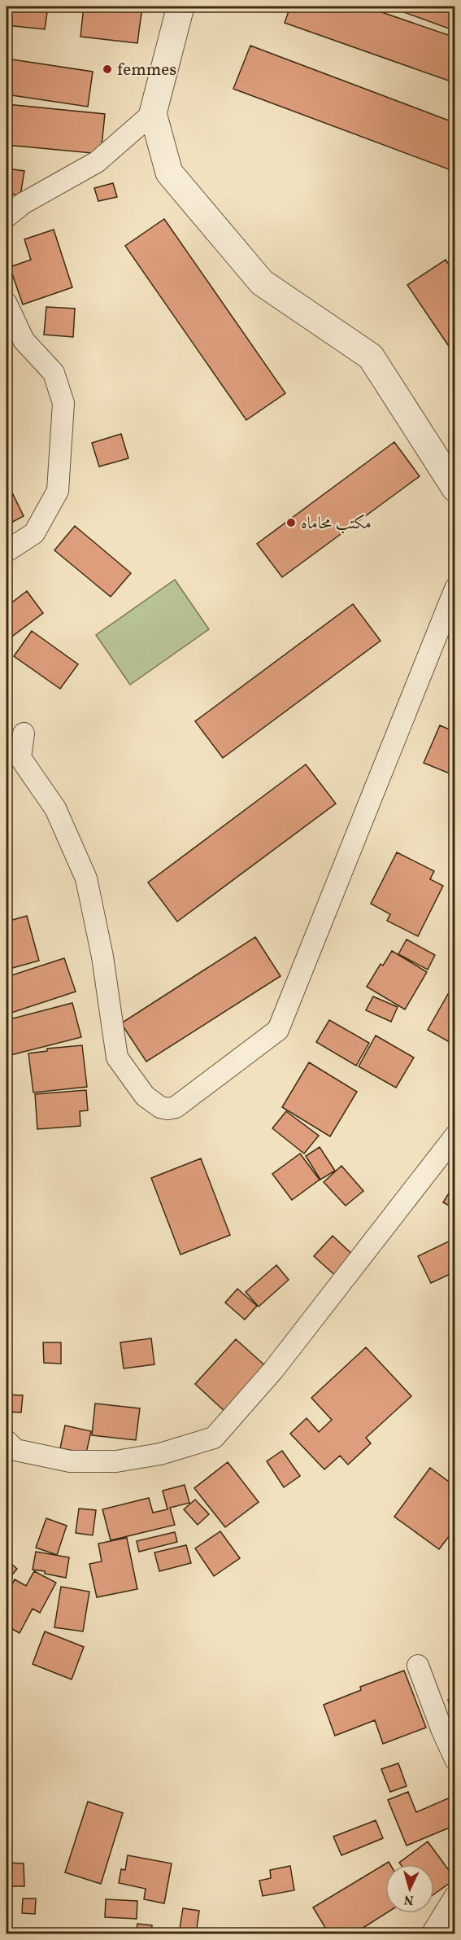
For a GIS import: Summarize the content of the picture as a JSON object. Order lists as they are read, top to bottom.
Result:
{
  "places": ["femmes", "مكتب محاماه"],
  "north": "bottom"
}
